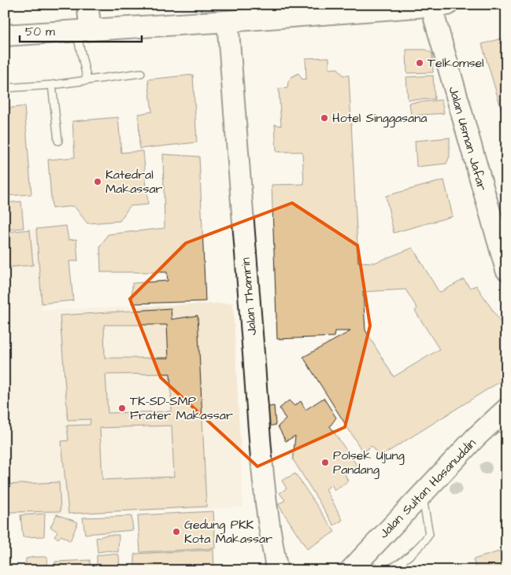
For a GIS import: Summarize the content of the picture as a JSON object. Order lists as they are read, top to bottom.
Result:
{
  "streets": {
    "street": ["Jalan Usman Jafar", "Jalan Thamrin", "Jalan Sultan Hasanuddin"]
  },
  "places": [
    "Telkomsel",
    "Hotel Singgasana",
    "Katedral Makassar",
    "TK-SD-SMP Frater Makassar",
    "Polsek Ujung Pandang",
    "Gedung PKK Kota Makassar"
  ],
  "scale_bar": "50 m"
}
